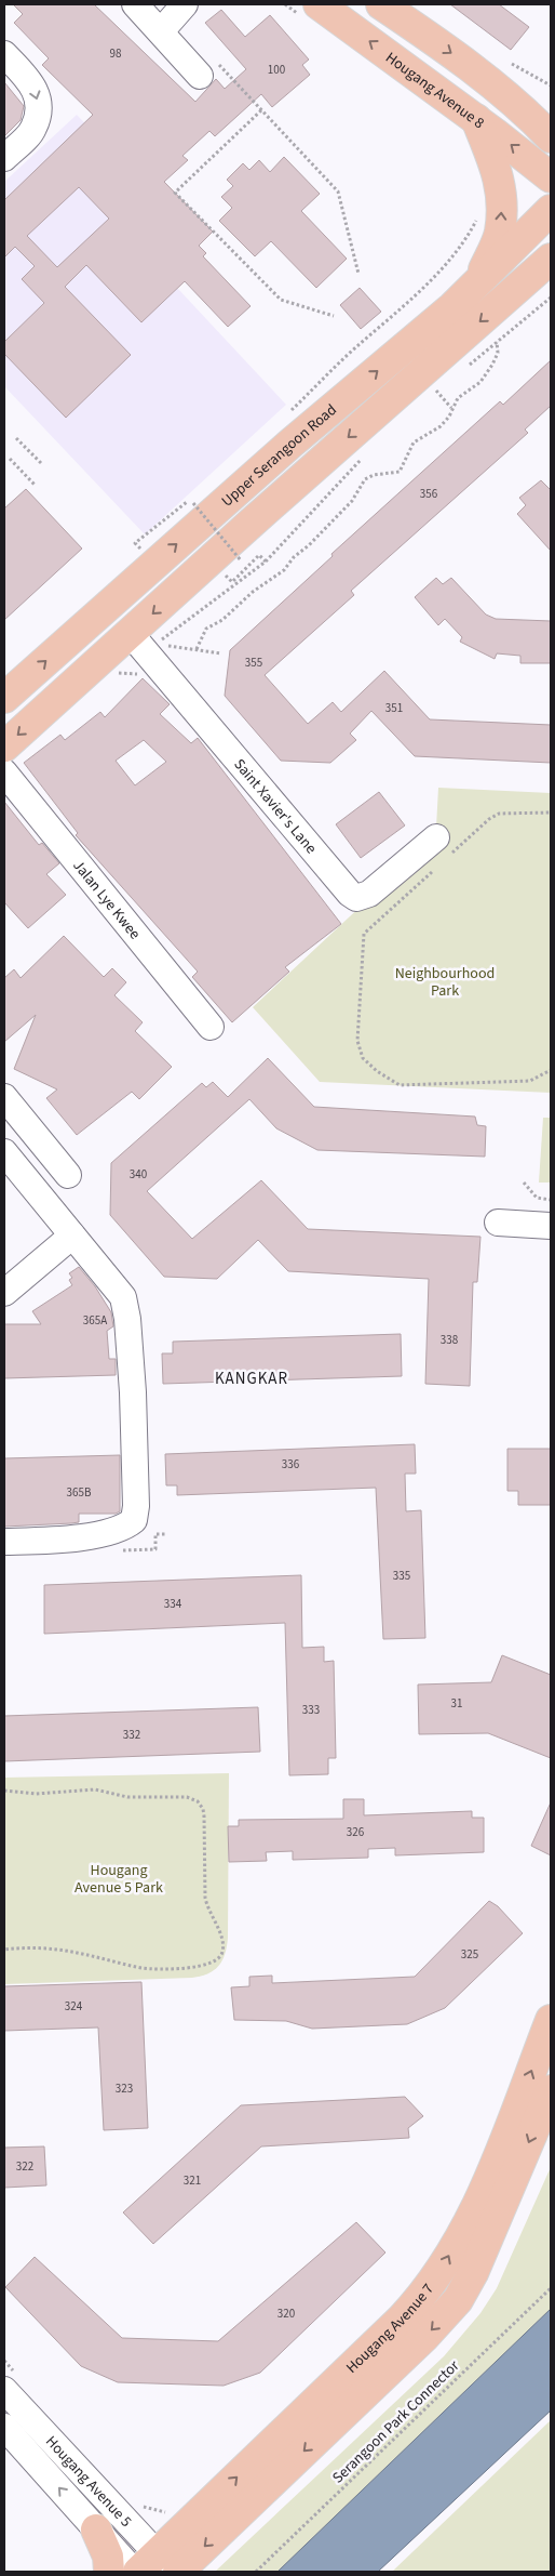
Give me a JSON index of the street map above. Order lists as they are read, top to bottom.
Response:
{
  "streets": {
    "main road": ["Hougang Avenue 8", "Upper Serangoon Road", "Hougang Avenue 7"],
    "street": ["Saint Xavier's Lane", "Jalan Lye Kwee", "Hougang Avenue 5"],
    "path": ["Serangoon Park Connector"]
  },
  "crossings": [
    ["Hougang Avenue 7", "Hougang Avenue 5"]
  ],
  "districts": ["KANGKAR"],
  "parks": ["Neighbourhood Park", "Hougang Avenue 5 Park"],
  "house_numbers": [
    "98",
    "100",
    "356",
    "355",
    "351",
    "340",
    "365A",
    "338",
    "336",
    "365B",
    "335",
    "334",
    "31",
    "333",
    "332",
    "326",
    "325",
    "324",
    "323",
    "322",
    "321",
    "320"
  ]
}
